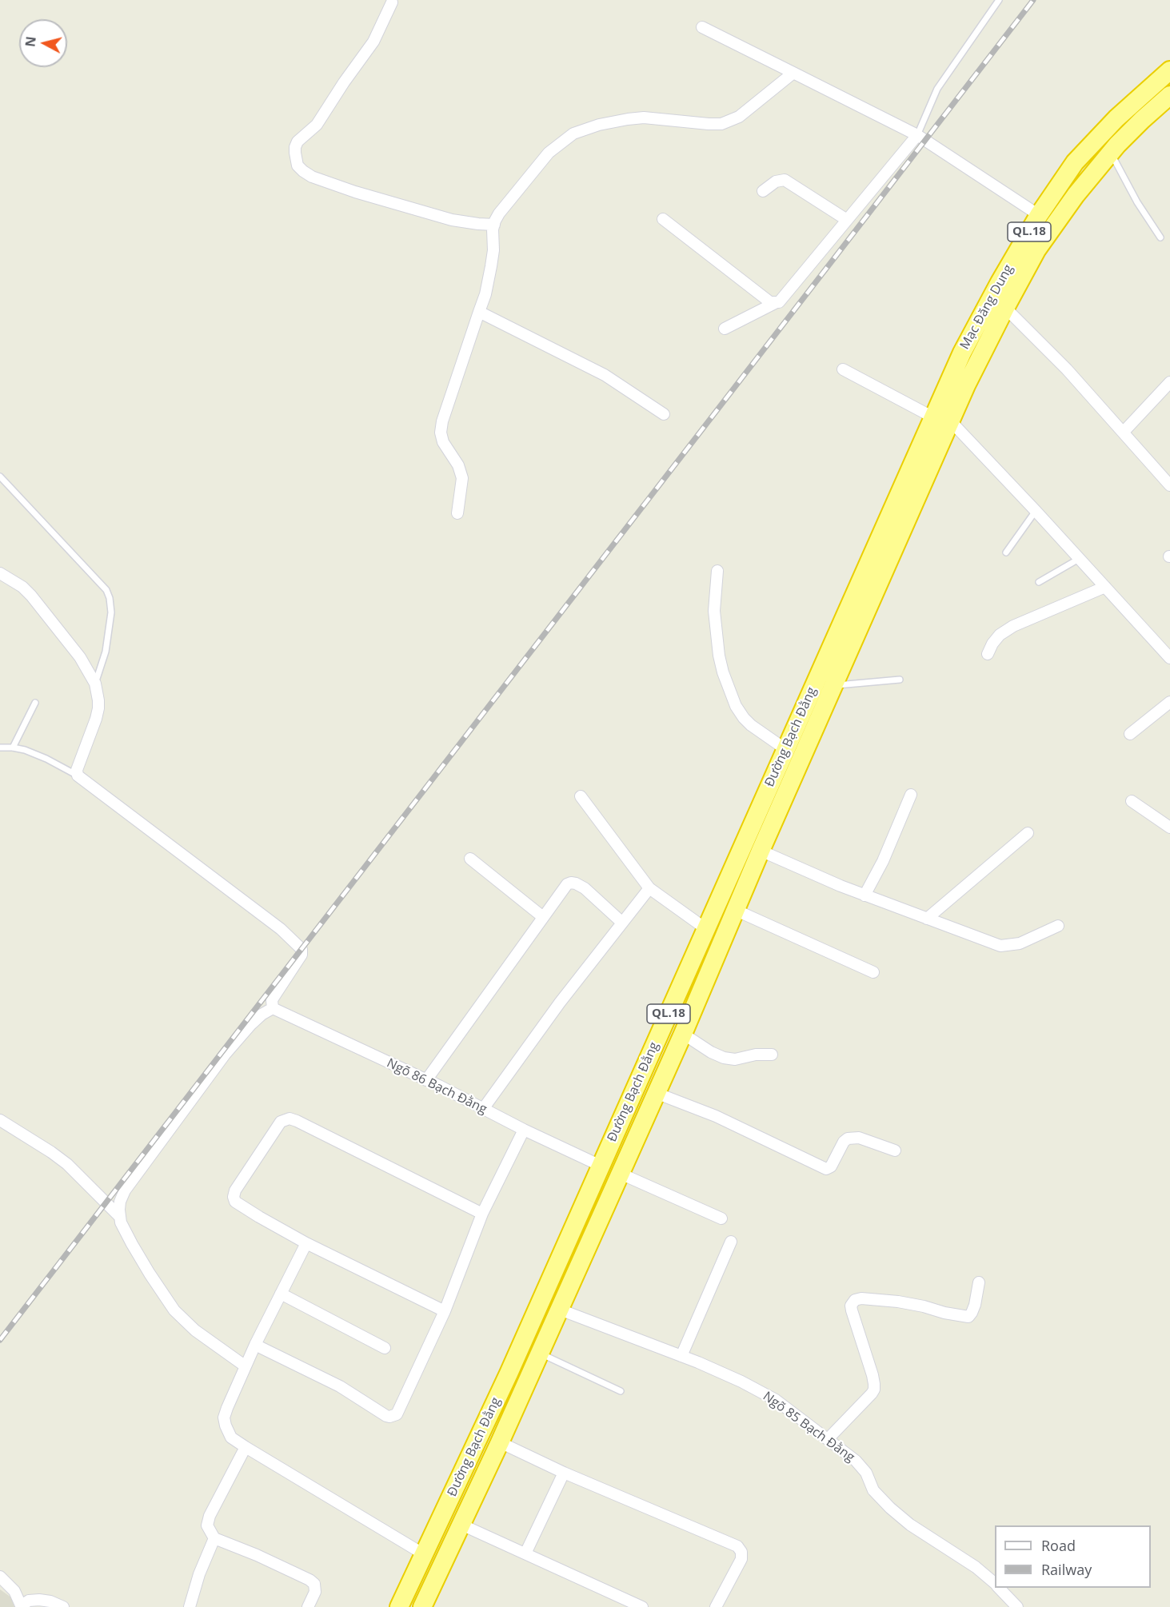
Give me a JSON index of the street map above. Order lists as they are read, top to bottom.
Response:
{
  "streets": {
    "highway": ["QL.18", "Mạc Đăng Dung", "Đường Bạch Đằng"],
    "street": ["Ngõ 86 Bạch Đằng", "Ngõ 85 Bạch Đằng"]
  },
  "crossings": [
    ["Mạc Đăng Dung", "Đường Bạch Đằng"],
    ["Đường Bạch Đằng", "Ngõ 86 Bạch Đằng"],
    ["Đường Bạch Đằng", "Ngõ 85 Bạch Đằng"]
  ],
  "legend": ["Road", "Railway"],
  "north": "left"
}
